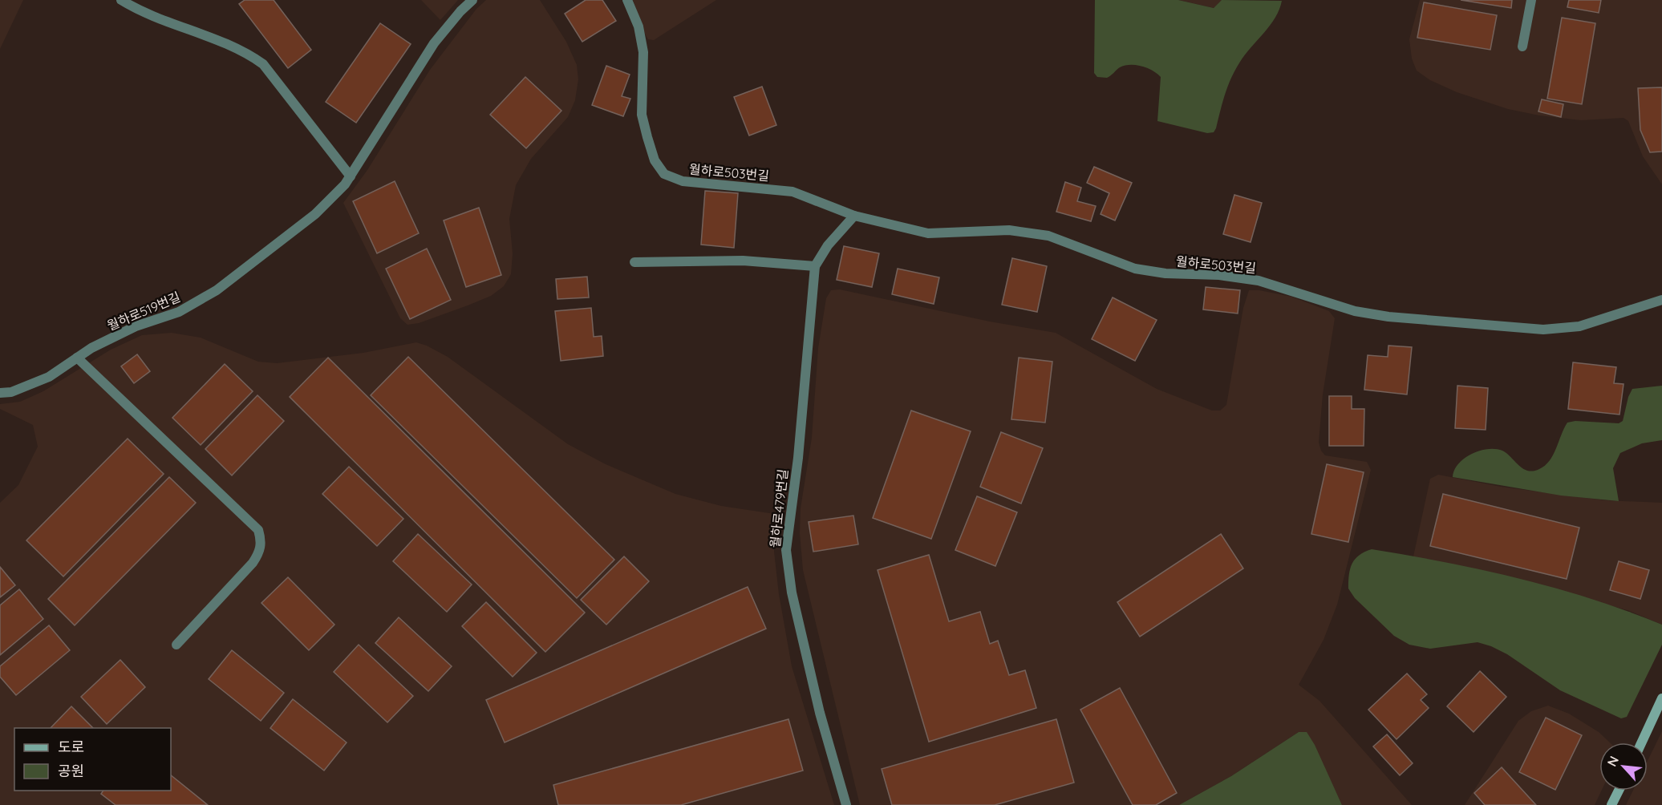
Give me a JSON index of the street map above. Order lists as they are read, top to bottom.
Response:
{
  "streets": {
    "lane": ["월하로503번길", "월하로519번길", "월하로479번길"]
  },
  "legend": ["도로", "공원"],
  "north": "top left"
}
